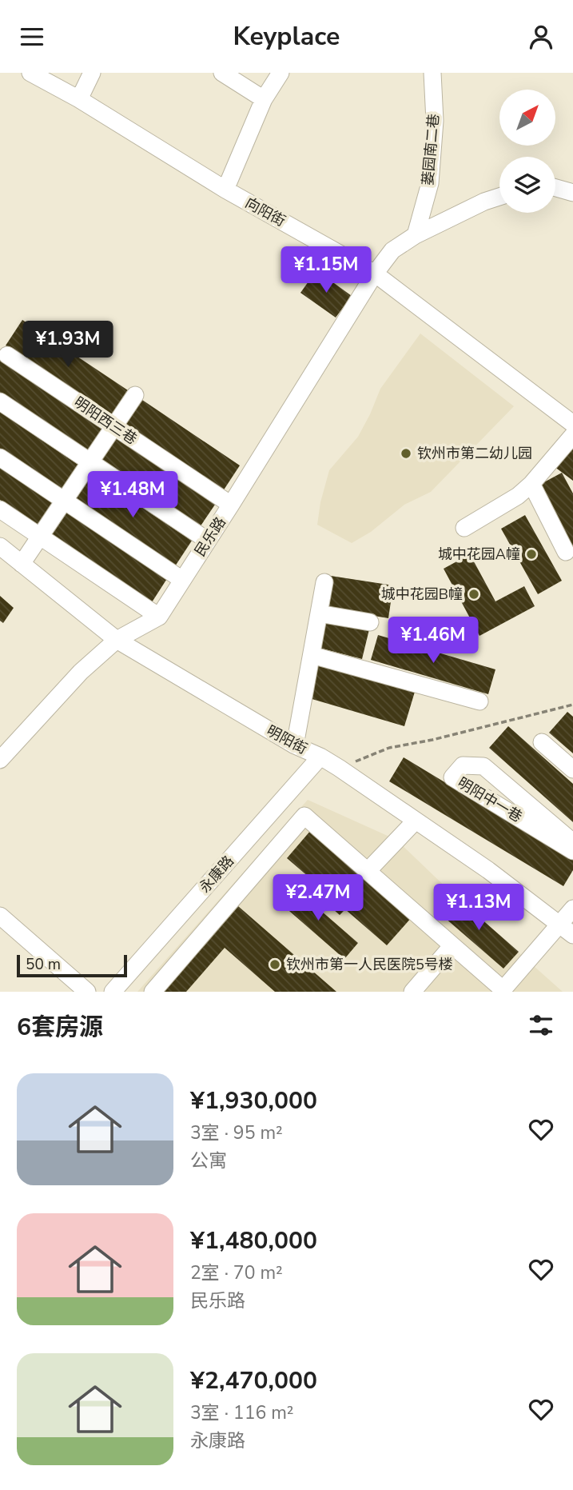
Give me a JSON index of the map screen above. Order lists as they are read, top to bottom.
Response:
{
  "streets": {
    "street": [
      "蒌园南二巷",
      "向阳街",
      "明阳西三巷",
      "民乐路",
      "明阳街",
      "明阳中一巷",
      "永康路"
    ]
  },
  "crossings": [
    ["向阳街", "民乐路"],
    ["明阳西三巷", "民乐路"],
    ["民乐路", "明阳街"],
    ["明阳街", "永康路"]
  ],
  "places": [
    "钦州市第二幼儿园",
    "城中花园A幢",
    "城中花园B幢",
    "钦州市第一人民医院5号楼"
  ],
  "scale_bar": "50 m",
  "north": "top right",
  "page": {
    "header": "Keyplace",
    "price": [
      "¥1.15M",
      "¥1.93M",
      "¥1.48M",
      "¥1.46M",
      "¥2.47M",
      "¥1.13M"
    ],
    "scale": "50 m",
    "heading": "6套房源",
    "list": [
      {
        "name": "¥1,930,000",
        "note": "3室 · 95 m² · 公寓"
      },
      {
        "name": "¥1,480,000",
        "note": "2室 · 70 m² · 民乐路"
      },
      {
        "name": "¥2,470,000",
        "note": "3室 · 116 m² · 永康路"
      }
    ]
  }
}
